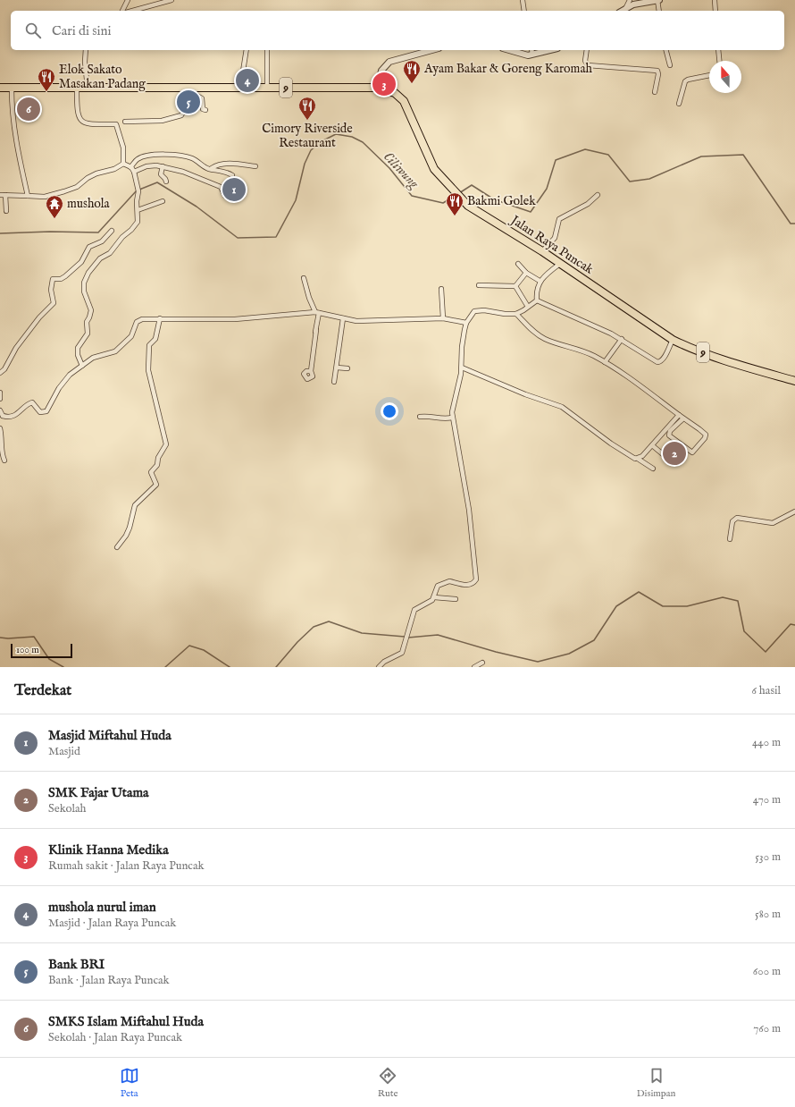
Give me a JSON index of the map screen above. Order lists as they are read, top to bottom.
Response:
{
  "streets": {
    "highway": ["9", "Jalan Raya Puncak"]
  },
  "water": ["Ciliwung"],
  "places": {
    "restaurant": [
      "Ayam Bakar & Goreng Karomah",
      "Elok Sakato Masakan Padang",
      "Cimory Riverside Restaurant",
      "Bakmi Golek"
    ],
    "temple": ["mushola"]
  },
  "scale_bar": "100 m",
  "north": "top",
  "page": {
    "search": "Cari di sini",
    "pins": [
      "4",
      "3",
      "5",
      "6",
      "1",
      "2"
    ],
    "scale": "100 m",
    "heading": ["Terdekat", "6 hasil"],
    "list": [
      {
        "mark": "1",
        "name": "Masjid Miftahul Huda",
        "note": "Masjid",
        "value": "440 m"
      },
      {
        "mark": "2",
        "name": "SMK Fajar Utama",
        "note": "Sekolah",
        "value": "470 m"
      },
      {
        "mark": "3",
        "name": "Klinik Hanna Medika",
        "note": "Rumah sakit · Jalan Raya Puncak",
        "value": "530 m"
      },
      {
        "mark": "4",
        "name": "mushola nurul iman",
        "note": "Masjid · Jalan Raya Puncak",
        "value": "580 m"
      },
      {
        "mark": "5",
        "name": "Bank BRI",
        "note": "Bank · Jalan Raya Puncak",
        "value": "600 m"
      },
      {
        "mark": "6",
        "name": "SMKS Islam Miftahul Huda",
        "note": "Sekolah · Jalan Raya Puncak",
        "value": "760 m"
      }
    ],
    "nav": ["Peta", "Rute", "Disimpan"]
  }
}
